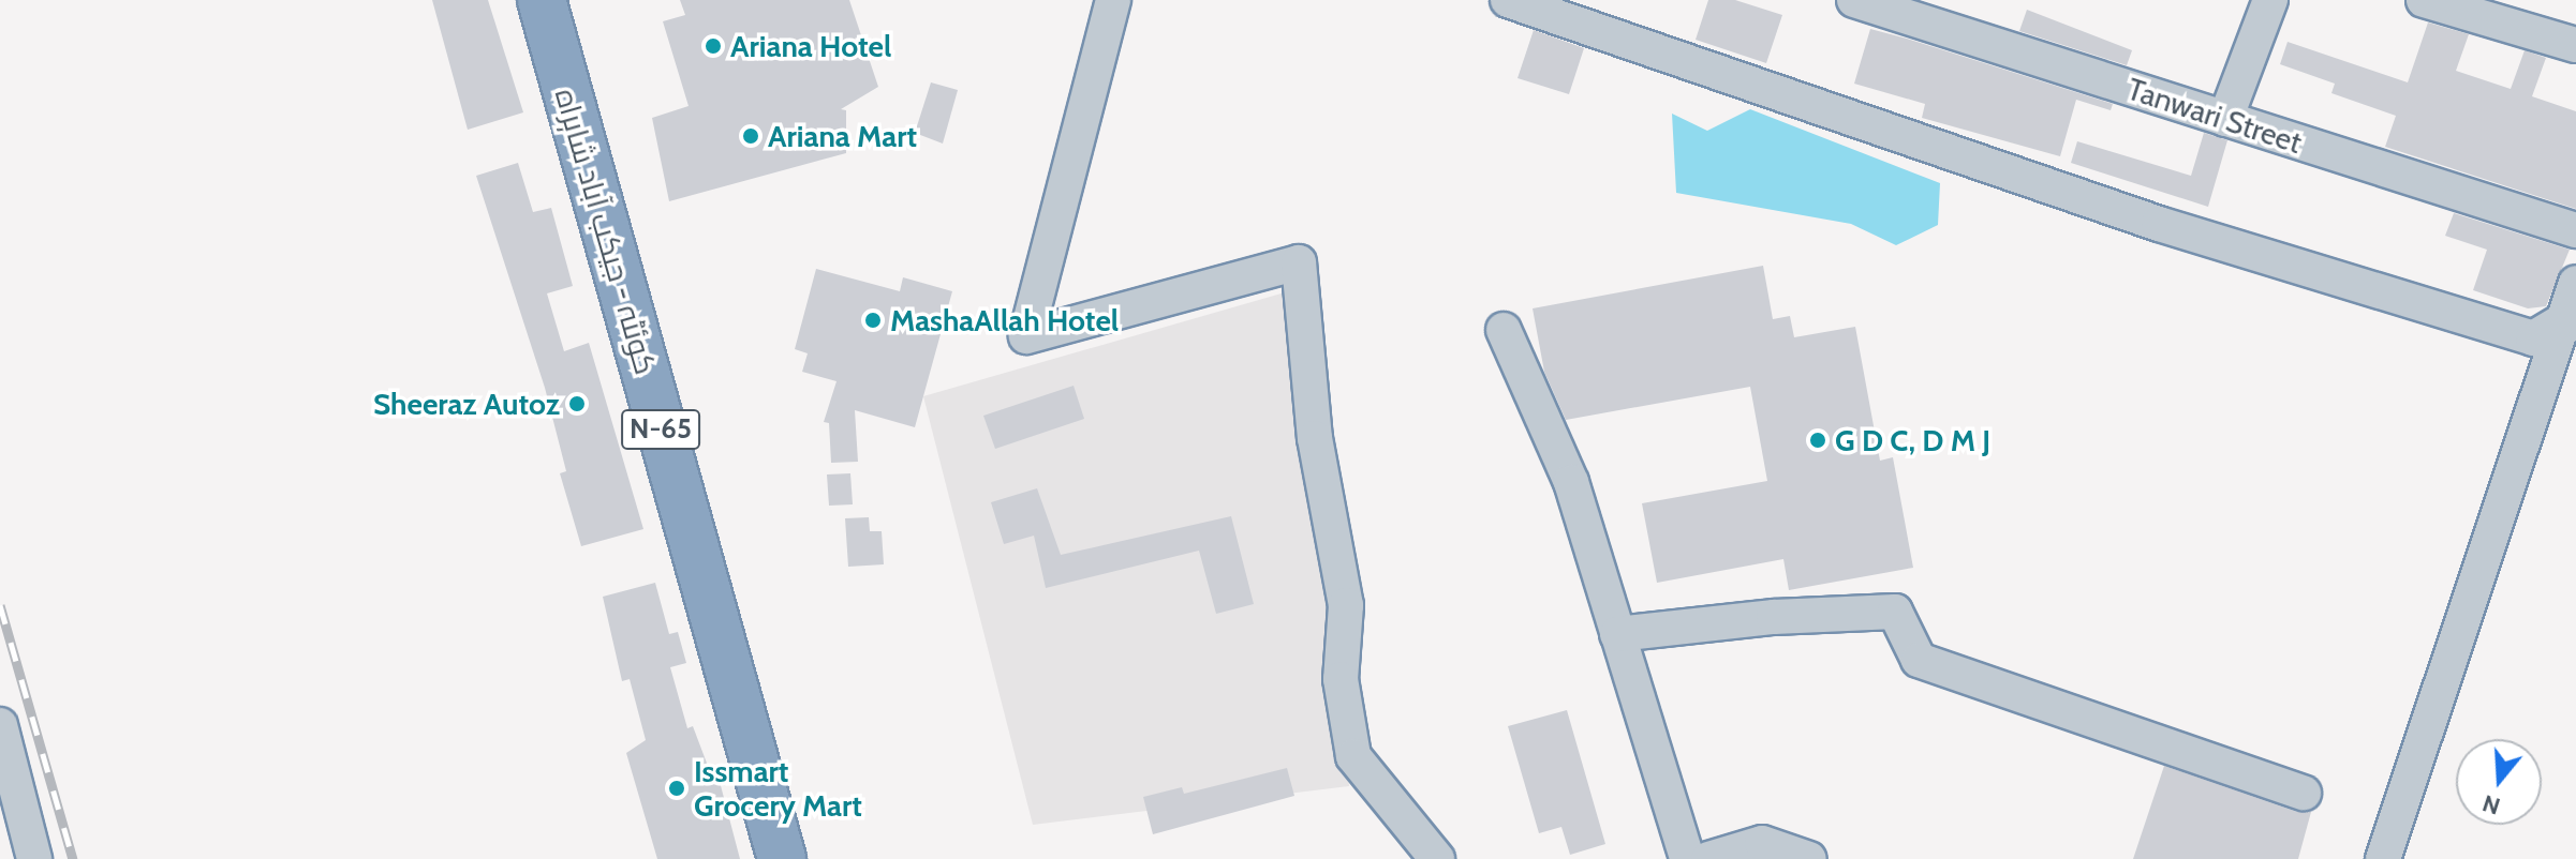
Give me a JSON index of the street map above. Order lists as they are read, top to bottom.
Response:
{
  "streets": {
    "highway": ["کوئٹہ - جیکب آباد شاہراہ", "N-65"],
    "street": ["Tanwari Street"]
  },
  "places": [
    "Ariana Hotel",
    "Ariana Mart",
    "MashaAllah Hotel",
    "Sheeraz Autoz",
    "G D C, D M J",
    "Issmart Grocery Mart"
  ],
  "north": "bottom"
}
